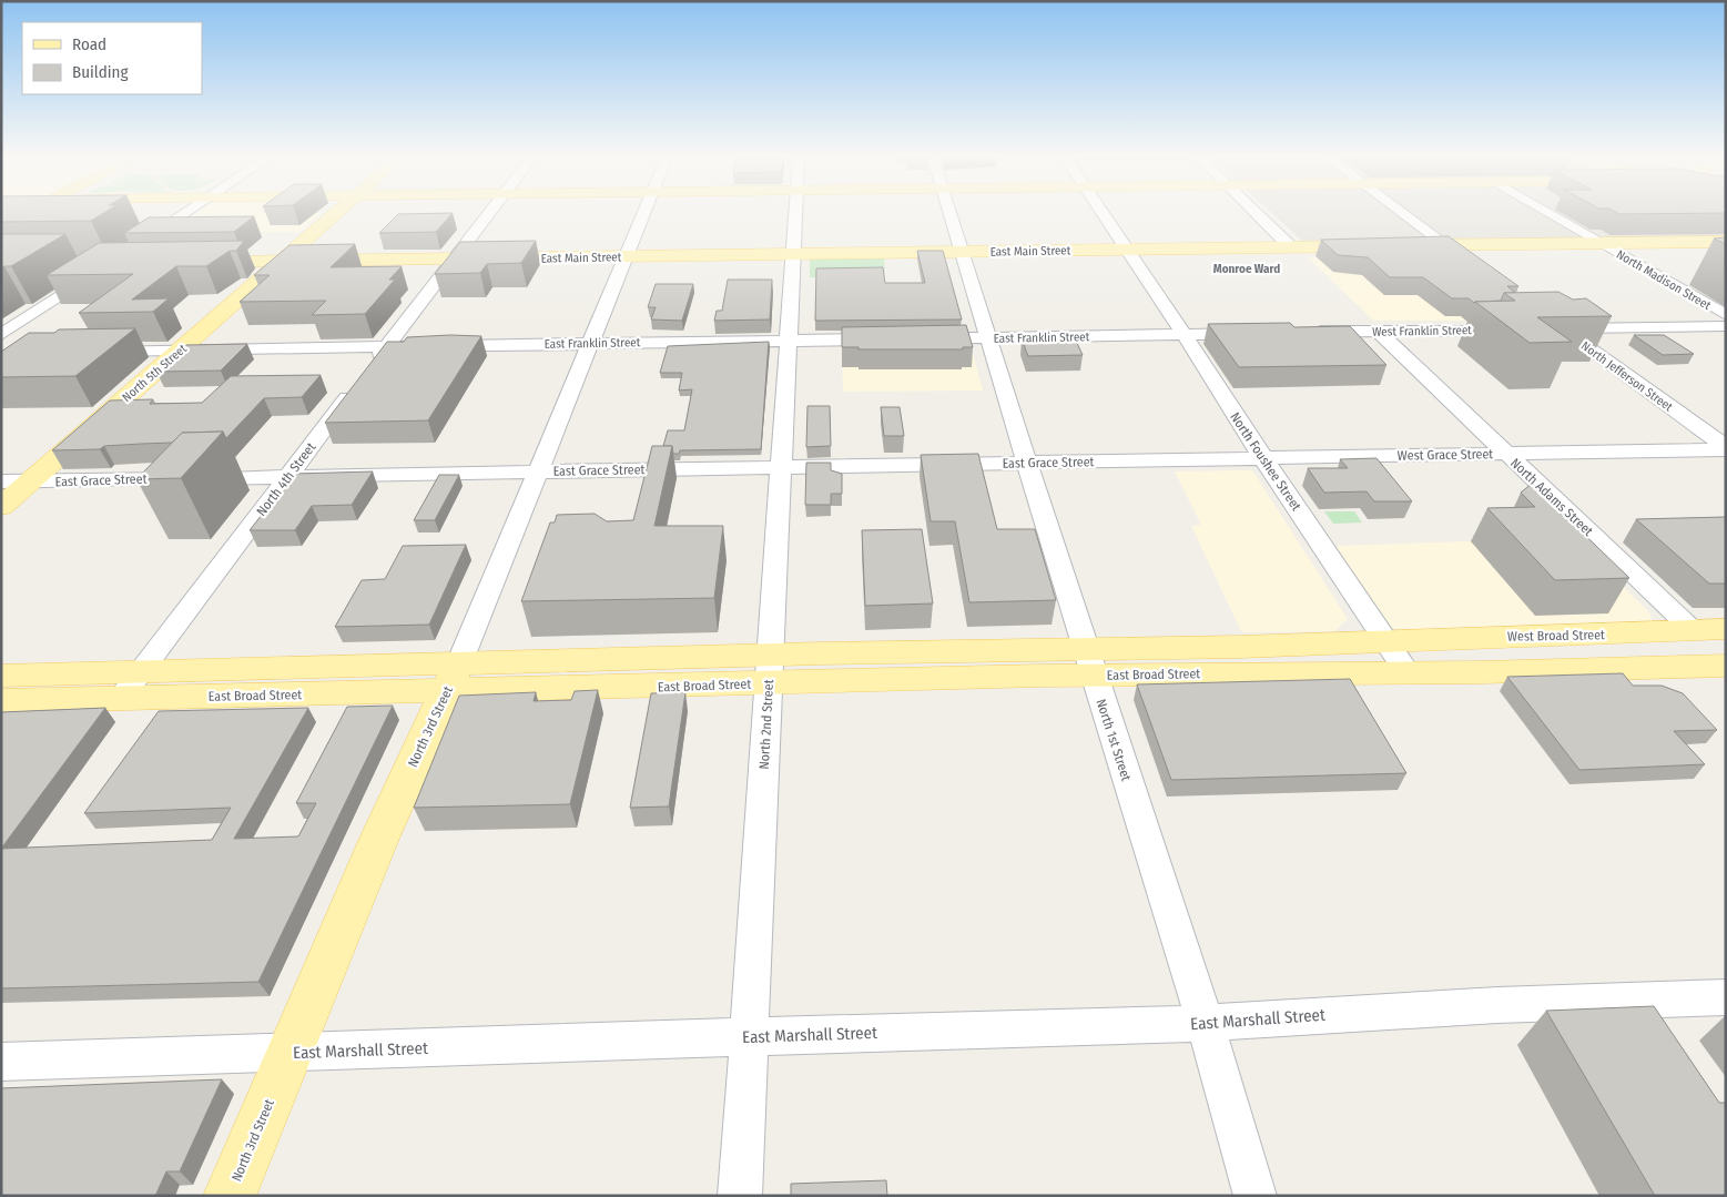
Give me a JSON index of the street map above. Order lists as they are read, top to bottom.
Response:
{
  "streets": {
    "main road": [
      "East Main Street",
      "North 5th Street",
      "North Adams Street",
      "West Broad Street",
      "East Broad Street",
      "North 3rd Street"
    ],
    "street": [
      "North Madison Street",
      "West Franklin Street",
      "East Franklin Street",
      "North Jefferson Street",
      "West Grace Street",
      "North Foushee Street",
      "East Grace Street",
      "North 4th Street",
      "North 2nd Street",
      "North 1st Street",
      "East Marshall Street"
    ]
  },
  "crossings": [
    ["East Main Street", "North 5th Street"],
    ["East Main Street", "North Foushee Street"],
    ["East Main Street", "North 2nd Street"],
    ["East Main Street", "North 3rd Street"],
    ["East Main Street", "North 1st Street"],
    ["West Franklin Street", "North Adams Street"],
    ["East Franklin Street", "North 5th Street"],
    ["East Franklin Street", "North Foushee Street"],
    ["East Franklin Street", "North 2nd Street"],
    ["East Franklin Street", "North 3rd Street"],
    ["East Franklin Street", "North 1st Street"],
    ["North 5th Street", "East Grace Street"],
    ["North Jefferson Street", "West Grace Street"],
    ["West Grace Street", "North Foushee Street"],
    ["West Grace Street", "East Grace Street"],
    ["West Grace Street", "North Adams Street"],
    ["North Foushee Street", "East Grace Street"],
    ["North Foushee Street", "West Broad Street"],
    ["North Foushee Street", "East Broad Street"],
    ["East Grace Street", "North 4th Street"],
    ["East Grace Street", "North 2nd Street"],
    ["East Grace Street", "North 3rd Street"],
    ["East Grace Street", "North 1st Street"],
    ["North 4th Street", "East Broad Street"],
    ["North Adams Street", "West Broad Street"],
    ["West Broad Street", "East Broad Street"],
    ["East Broad Street", "North 2nd Street"],
    ["East Broad Street", "North 3rd Street"],
    ["East Broad Street", "North 1st Street"],
    ["North 2nd Street", "East Marshall Street"],
    ["North 3rd Street", "East Marshall Street"],
    ["North 1st Street", "East Marshall Street"]
  ],
  "districts": ["Monroe Ward"],
  "legend": ["Road", "Building"]
}
